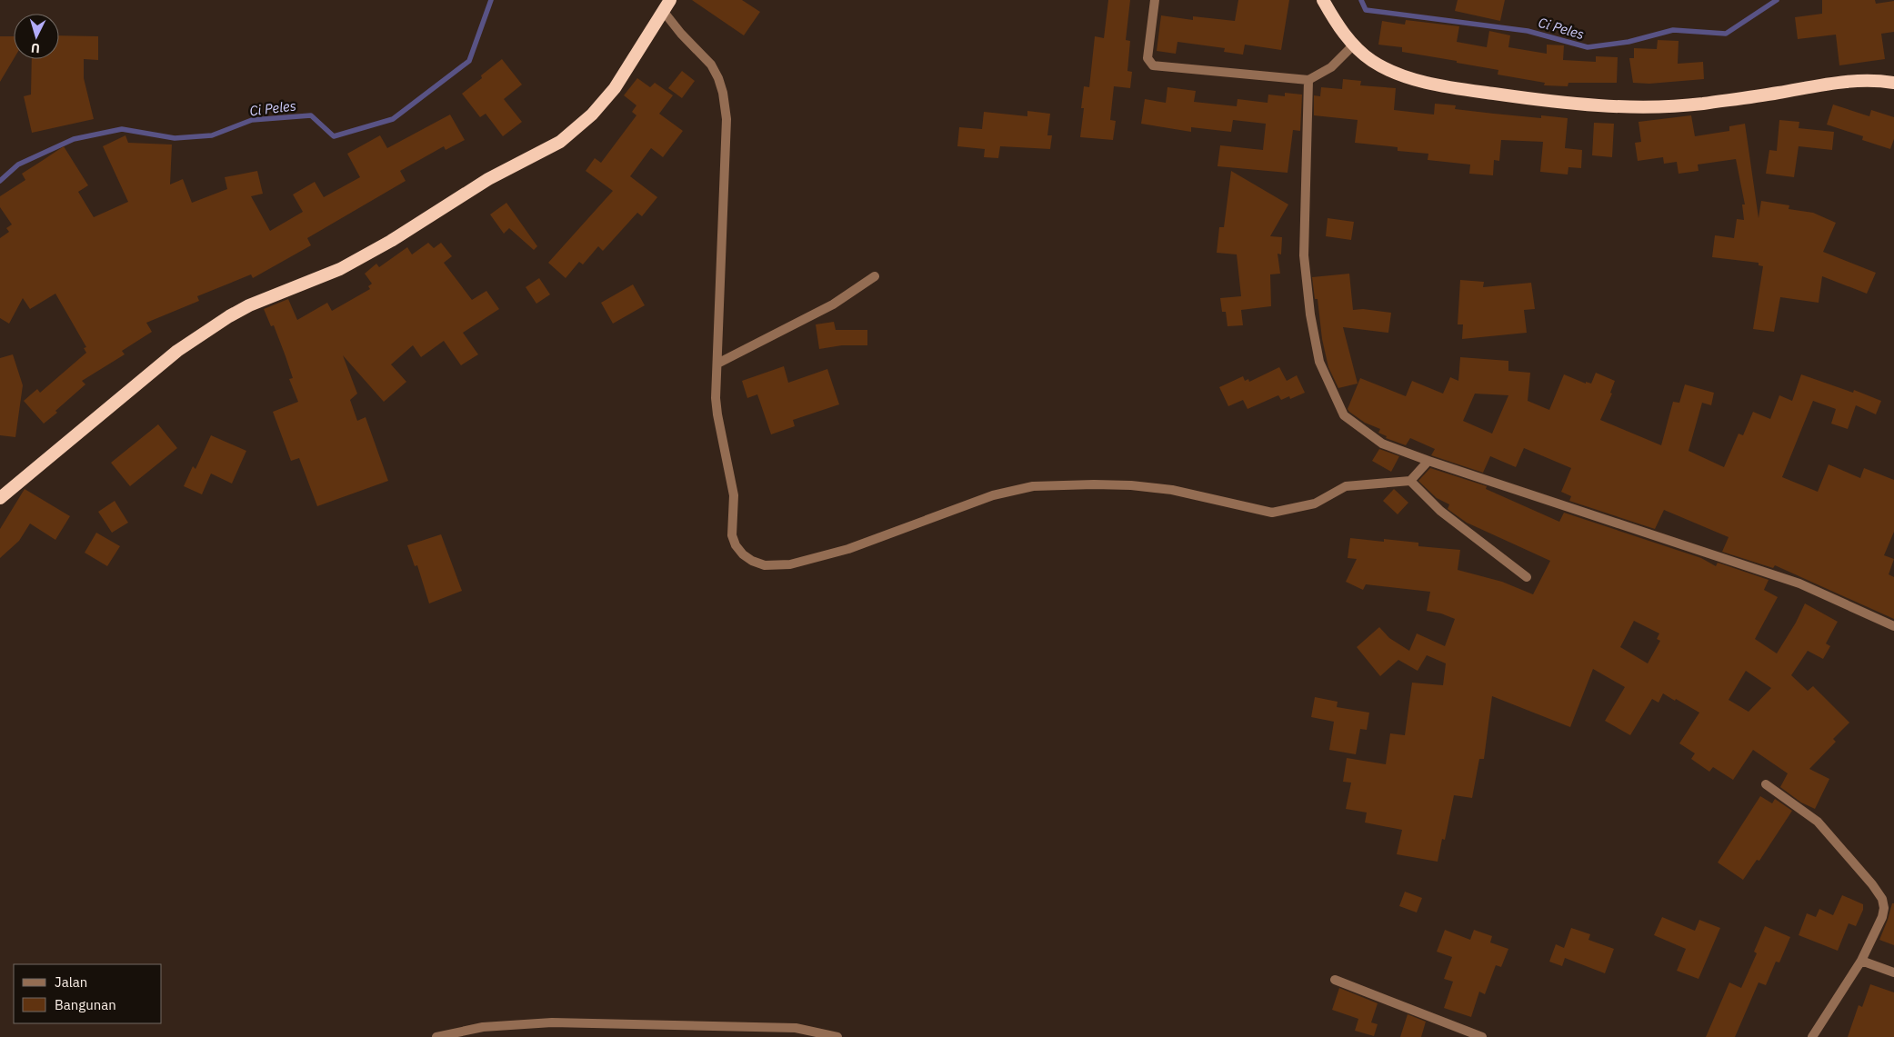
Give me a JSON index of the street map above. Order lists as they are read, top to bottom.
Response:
{
  "water": ["Ci Peles"],
  "legend": ["Jalan", "Bangunan"],
  "north": "bottom"
}
